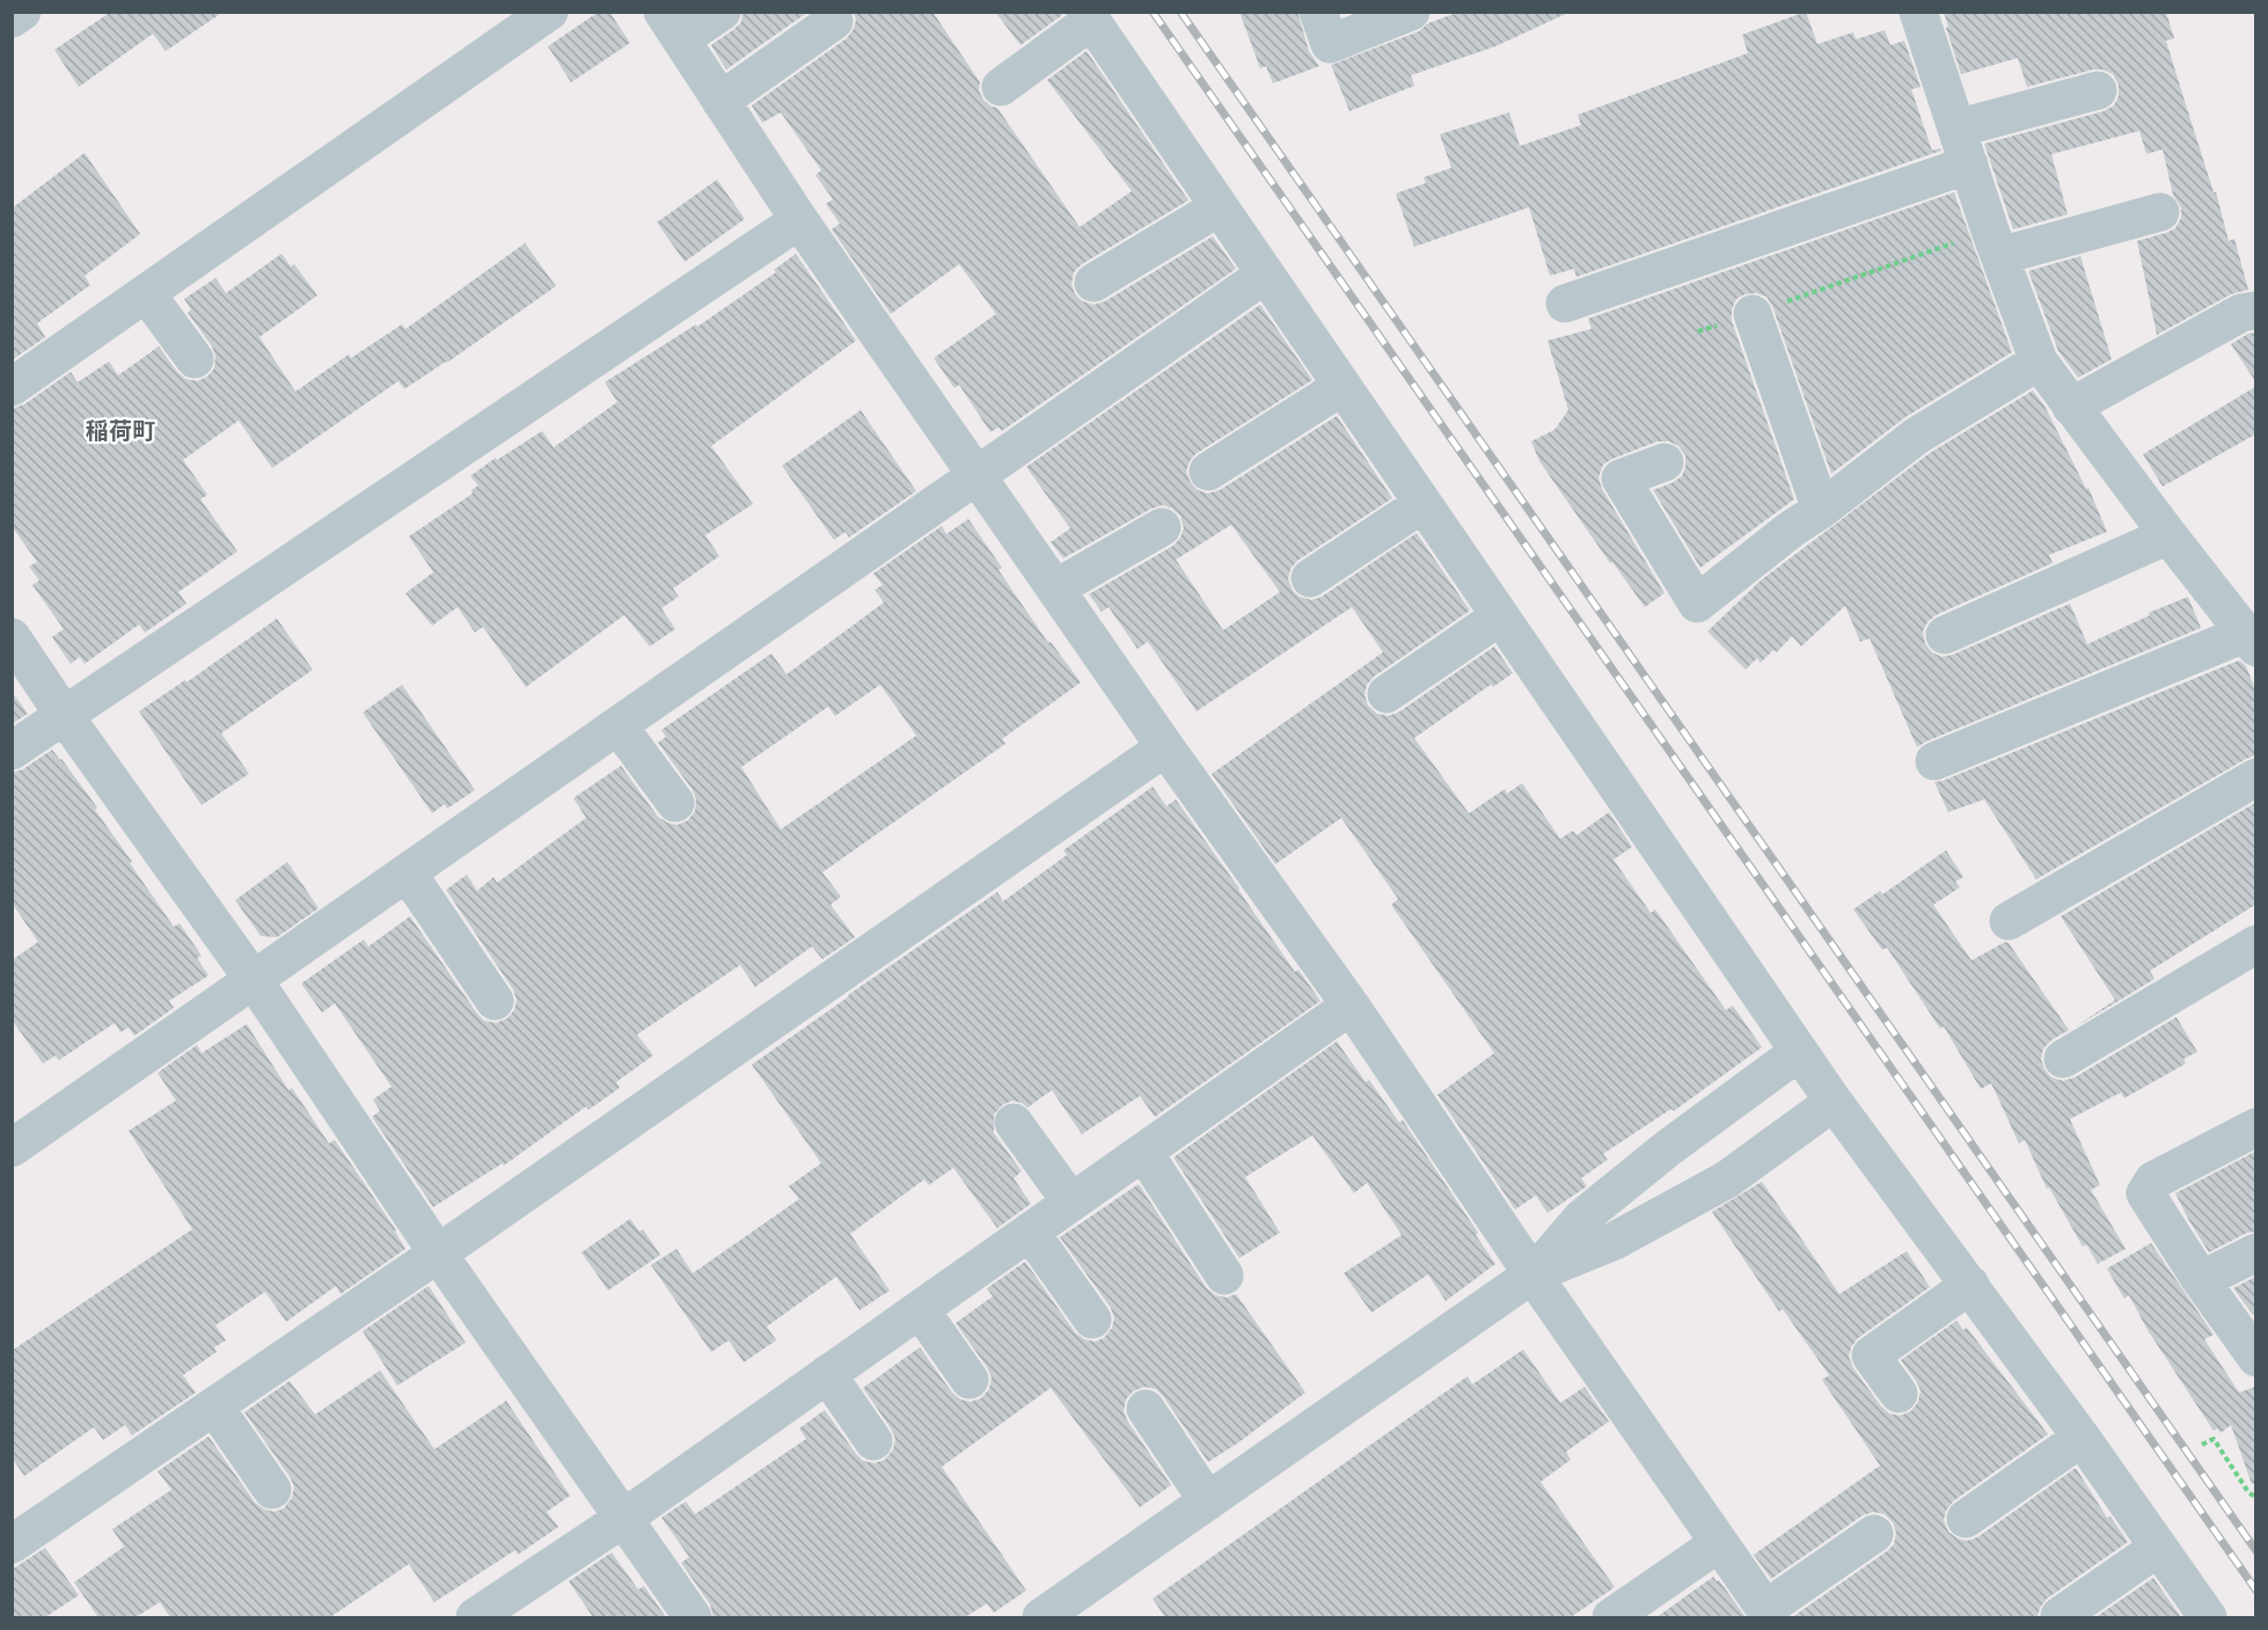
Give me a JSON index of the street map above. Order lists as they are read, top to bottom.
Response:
{
  "districts": ["稲荷町"]
}
